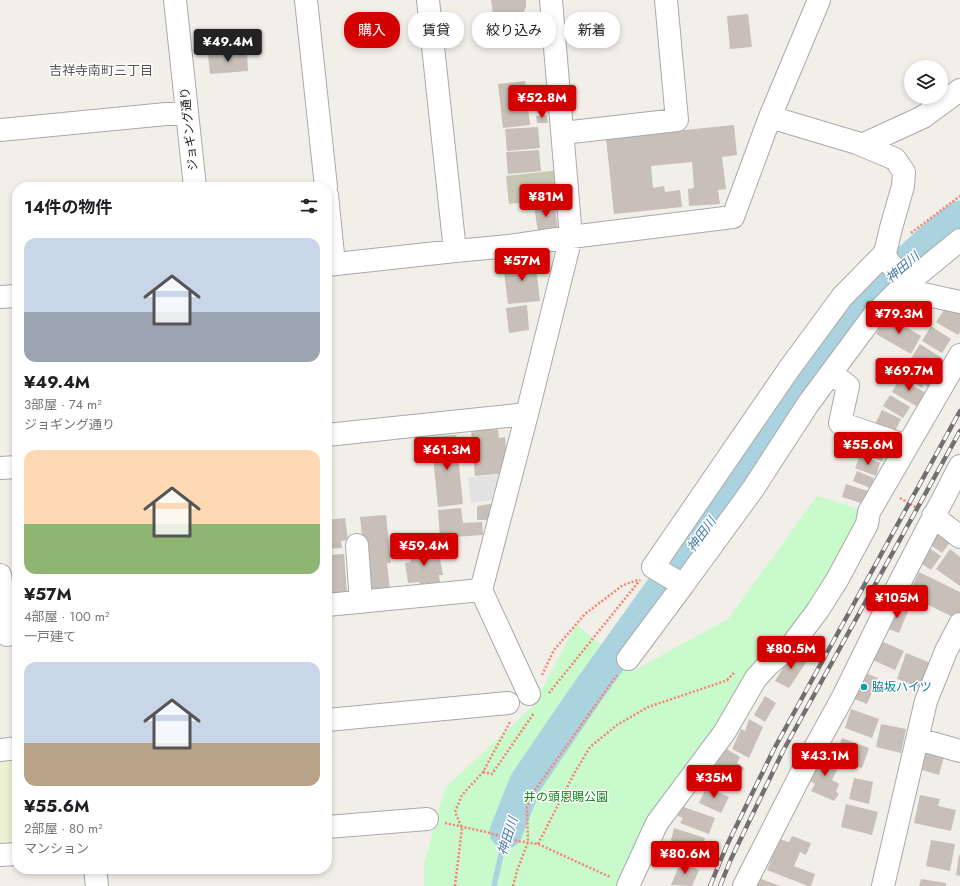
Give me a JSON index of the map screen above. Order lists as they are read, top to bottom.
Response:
{
  "streets": {
    "street": ["ジョギング通り"]
  },
  "districts": ["吉祥寺南町三丁目"],
  "water": ["神田川"],
  "parks": ["井の頭恩賜公園"],
  "places": ["脇坂ハイツ"],
  "page": {
    "chip": [
      "購入",
      "賃貸",
      "絞り込み",
      "新着"
    ],
    "price": [
      "¥49.4M",
      "¥52.8M",
      "¥81M",
      "¥57M",
      "¥79.3M",
      "¥69.7M",
      "¥55.6M",
      "¥61.3M",
      "¥59.4M",
      "¥105M",
      "¥80.5M",
      "¥43.1M",
      "¥35M",
      "¥80.6M"
    ],
    "heading": "14件の物件",
    "list": [
      {
        "name": "¥49.4M",
        "note": "3部屋 · 74 m² · ジョギング通り"
      },
      {
        "name": "¥57M",
        "note": "4部屋 · 100 m² · 一戸建て"
      },
      {
        "name": "¥55.6M",
        "note": "2部屋 · 80 m² · マンション"
      }
    ]
  }
}
